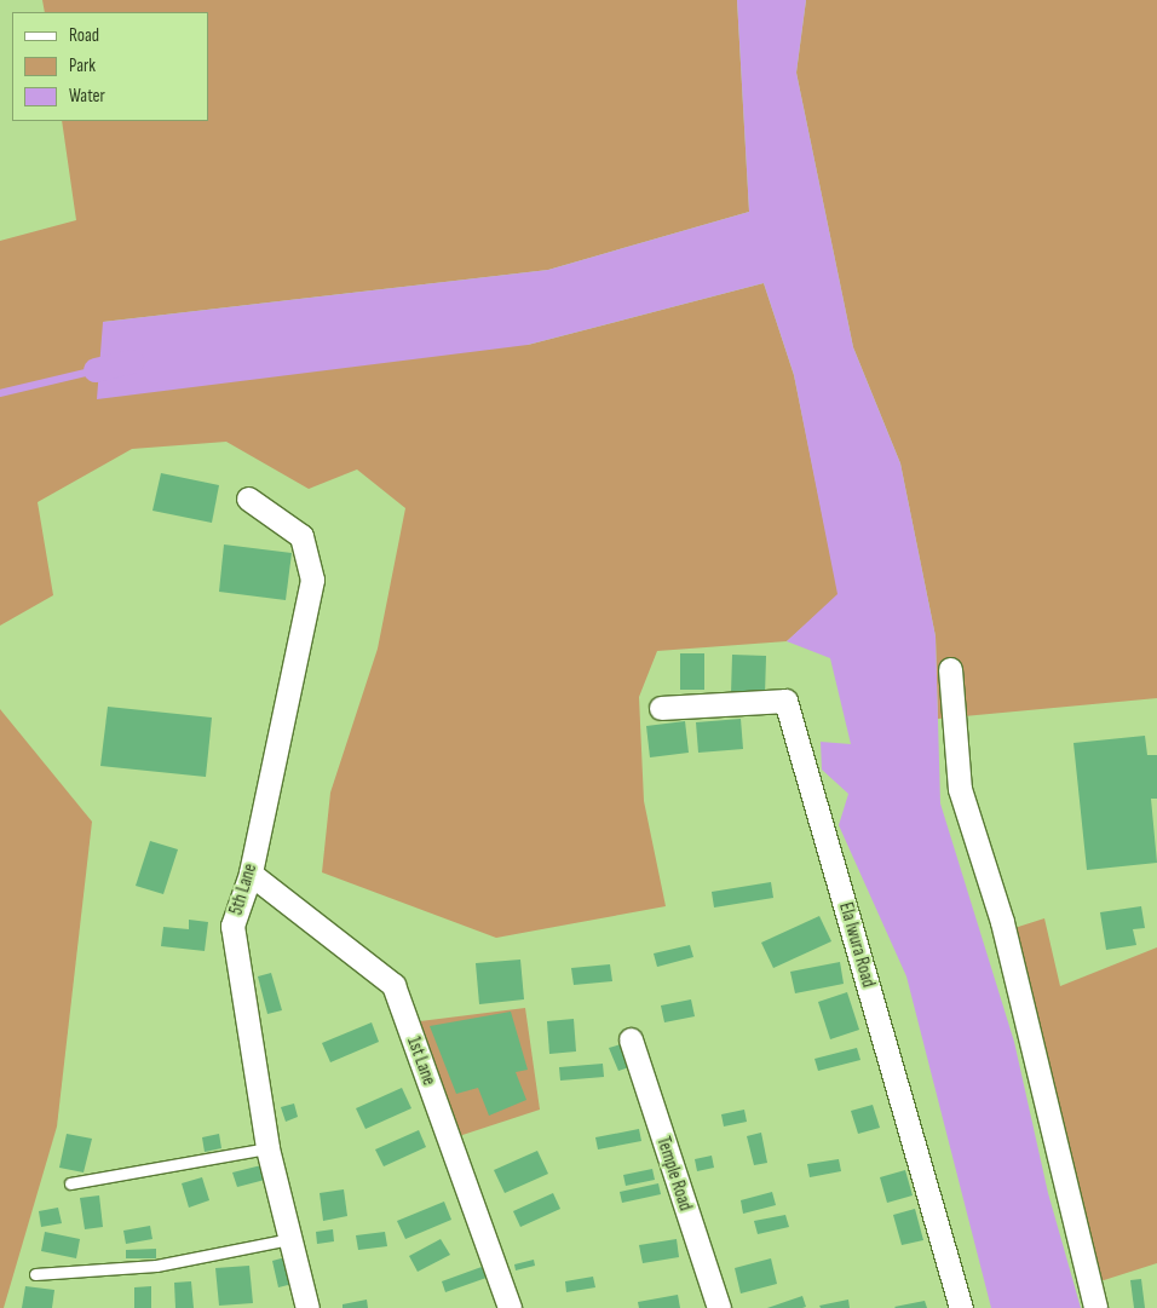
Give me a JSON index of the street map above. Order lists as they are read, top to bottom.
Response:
{
  "streets": {
    "street": [
      "5th Lane",
      "Ela Iwura Road",
      "1st Lane",
      "Temple Road"
    ]
  },
  "crossings": [
    ["5th Lane", "1st Lane"]
  ],
  "legend": ["Road", "Park", "Water"]
}
